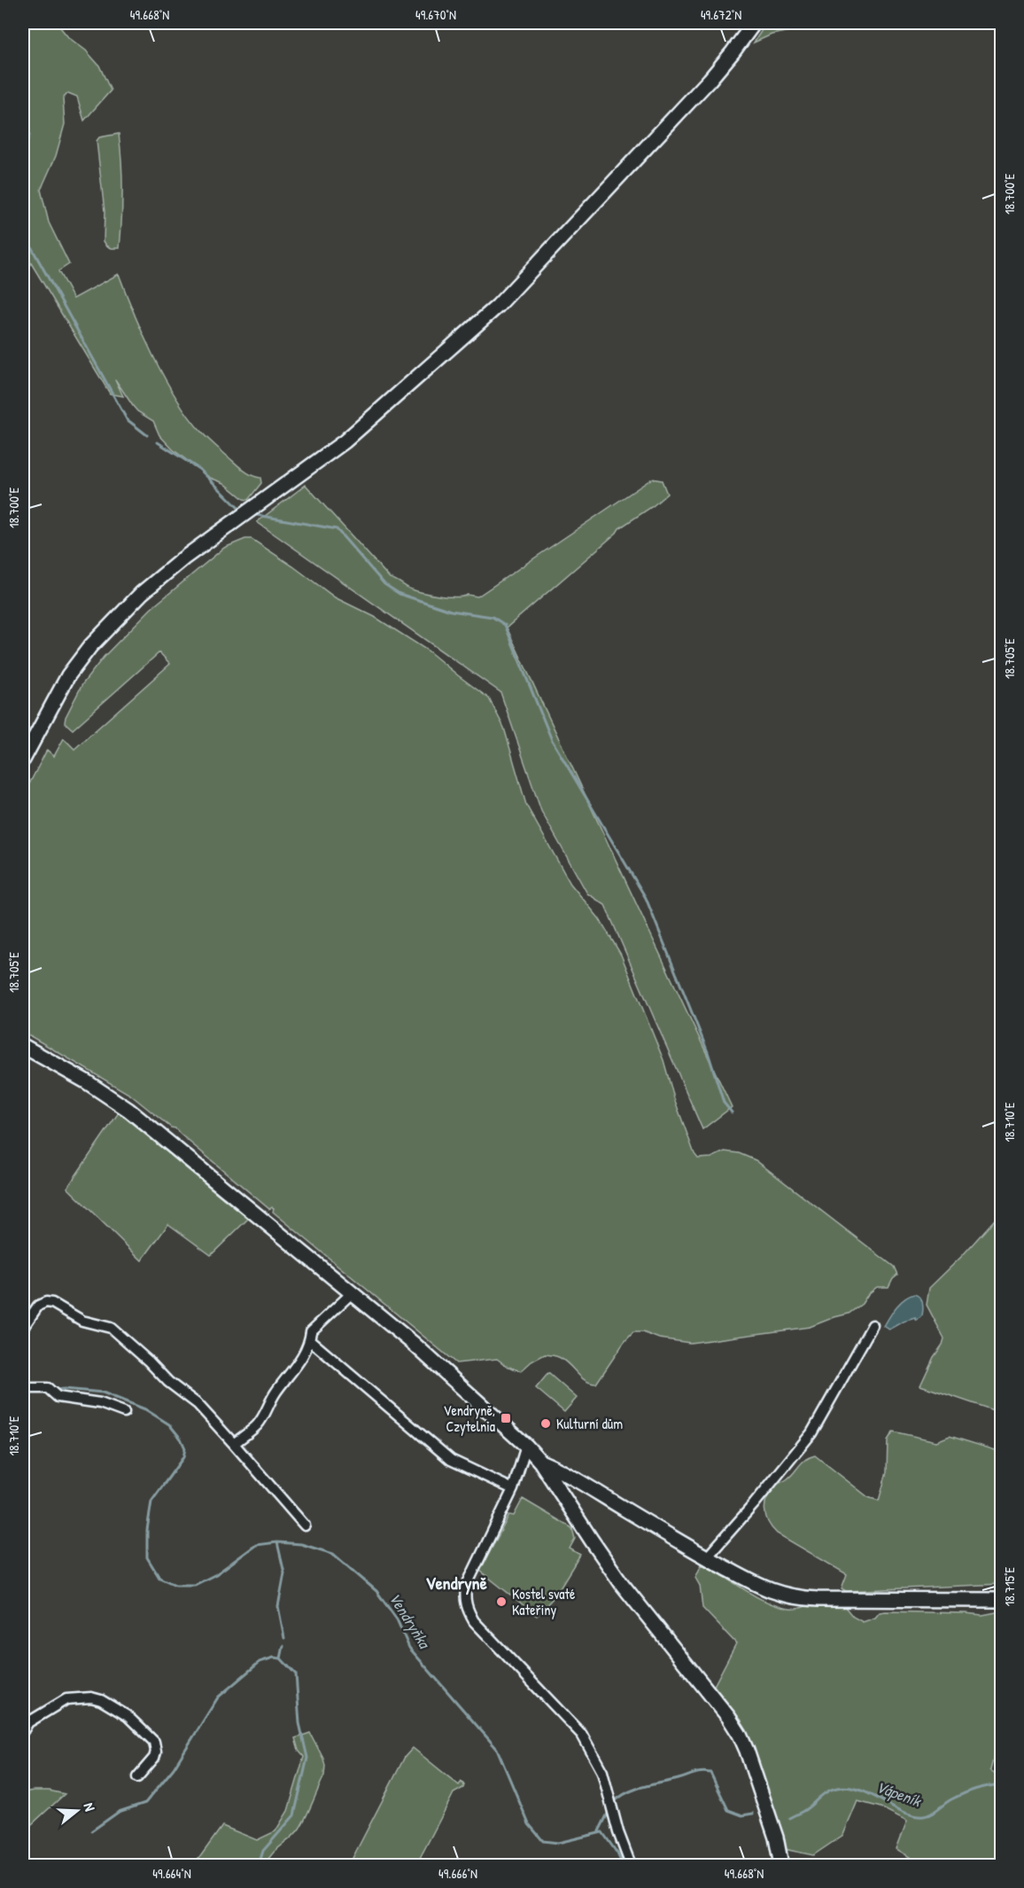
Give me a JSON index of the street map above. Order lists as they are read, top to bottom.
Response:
{
  "districts": ["Vendryně"],
  "water": ["Vendryňka", "Vápeník"],
  "places": {
    "transit": ["Vendryně, Czytelnia"],
    "other": ["Kulturní dům", "Kostel svaté Kateřiny"]
  },
  "north": "right",
  "coordinates": [
    "49.668°N",
    "49.670°N",
    "49.672°N",
    "18.700°E",
    "18.705°E",
    "18.710°E",
    "18.715°E",
    "49.664°N",
    "49.666°N"
  ]
}
